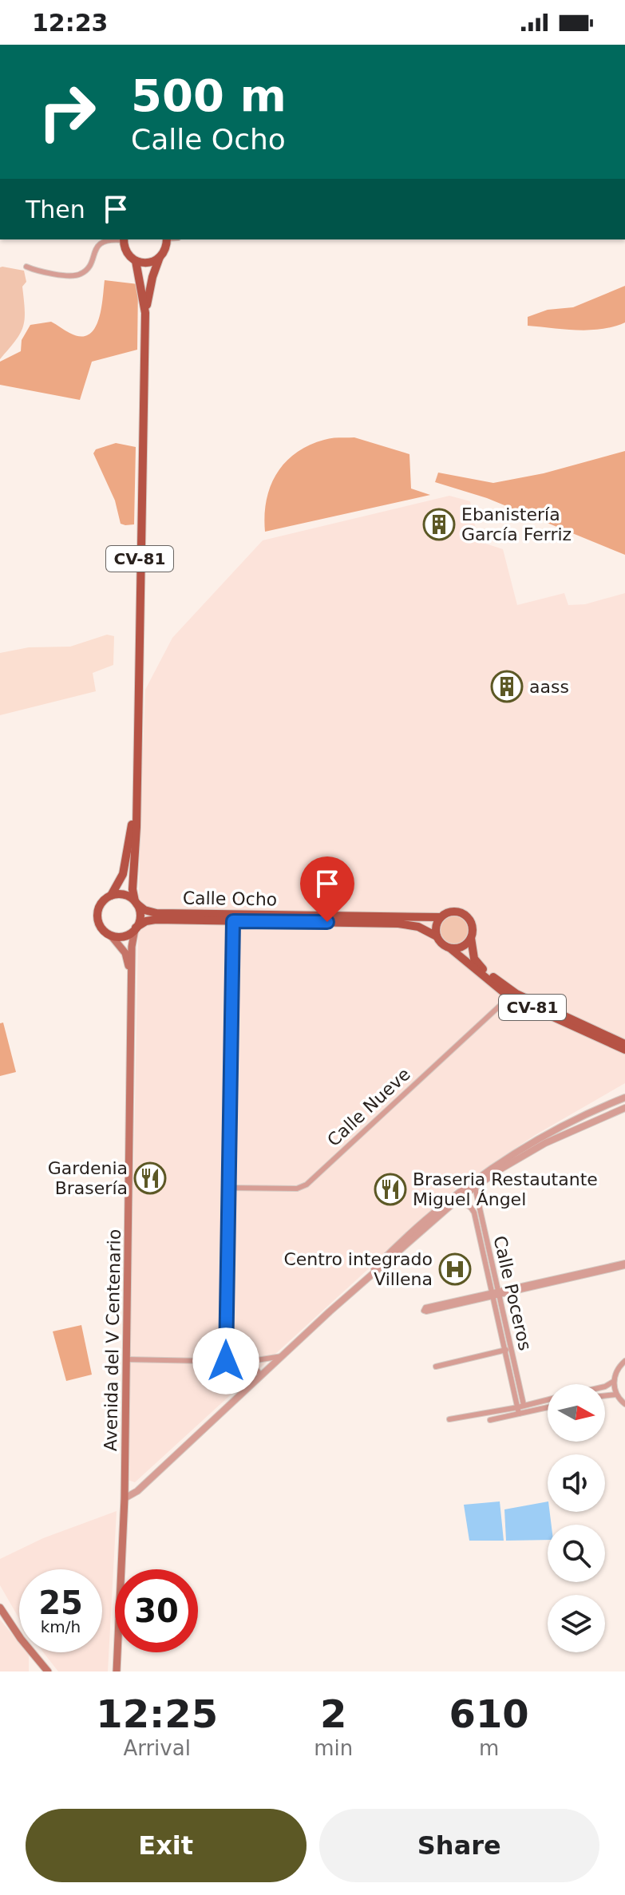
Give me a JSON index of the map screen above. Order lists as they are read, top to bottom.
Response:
{
  "streets": {
    "main road": ["CV-81", "Calle Ocho", "Avenida del V Centenario"],
    "street": ["Calle Nueve", "Calle Poceros"]
  },
  "crossings": [
    ["CV-81", "Calle Ocho"],
    ["CV-81", "Calle Nueve"],
    ["CV-81", "Avenida del V Centenario"],
    ["Calle Ocho", "Avenida del V Centenario"]
  ],
  "places": {
    "building": ["Ebanistería García Ferriz", "aass"],
    "restaurant": ["Gardenia Brasería", "Braseria Restautante Miguel Ángel"],
    "hospital": ["Centro integrado Villena"]
  },
  "north": "right",
  "page": {
    "status": "12:23",
    "turn": ["500 m", "Calle Ocho"],
    "then": "Then",
    "speed": "25 km/h",
    "limit": "30",
    "eta": [
      "12:25",
      "Arrival",
      "2",
      "min",
      "610",
      "m"
    ],
    "buttons": ["Exit", "Share"]
  }
}
